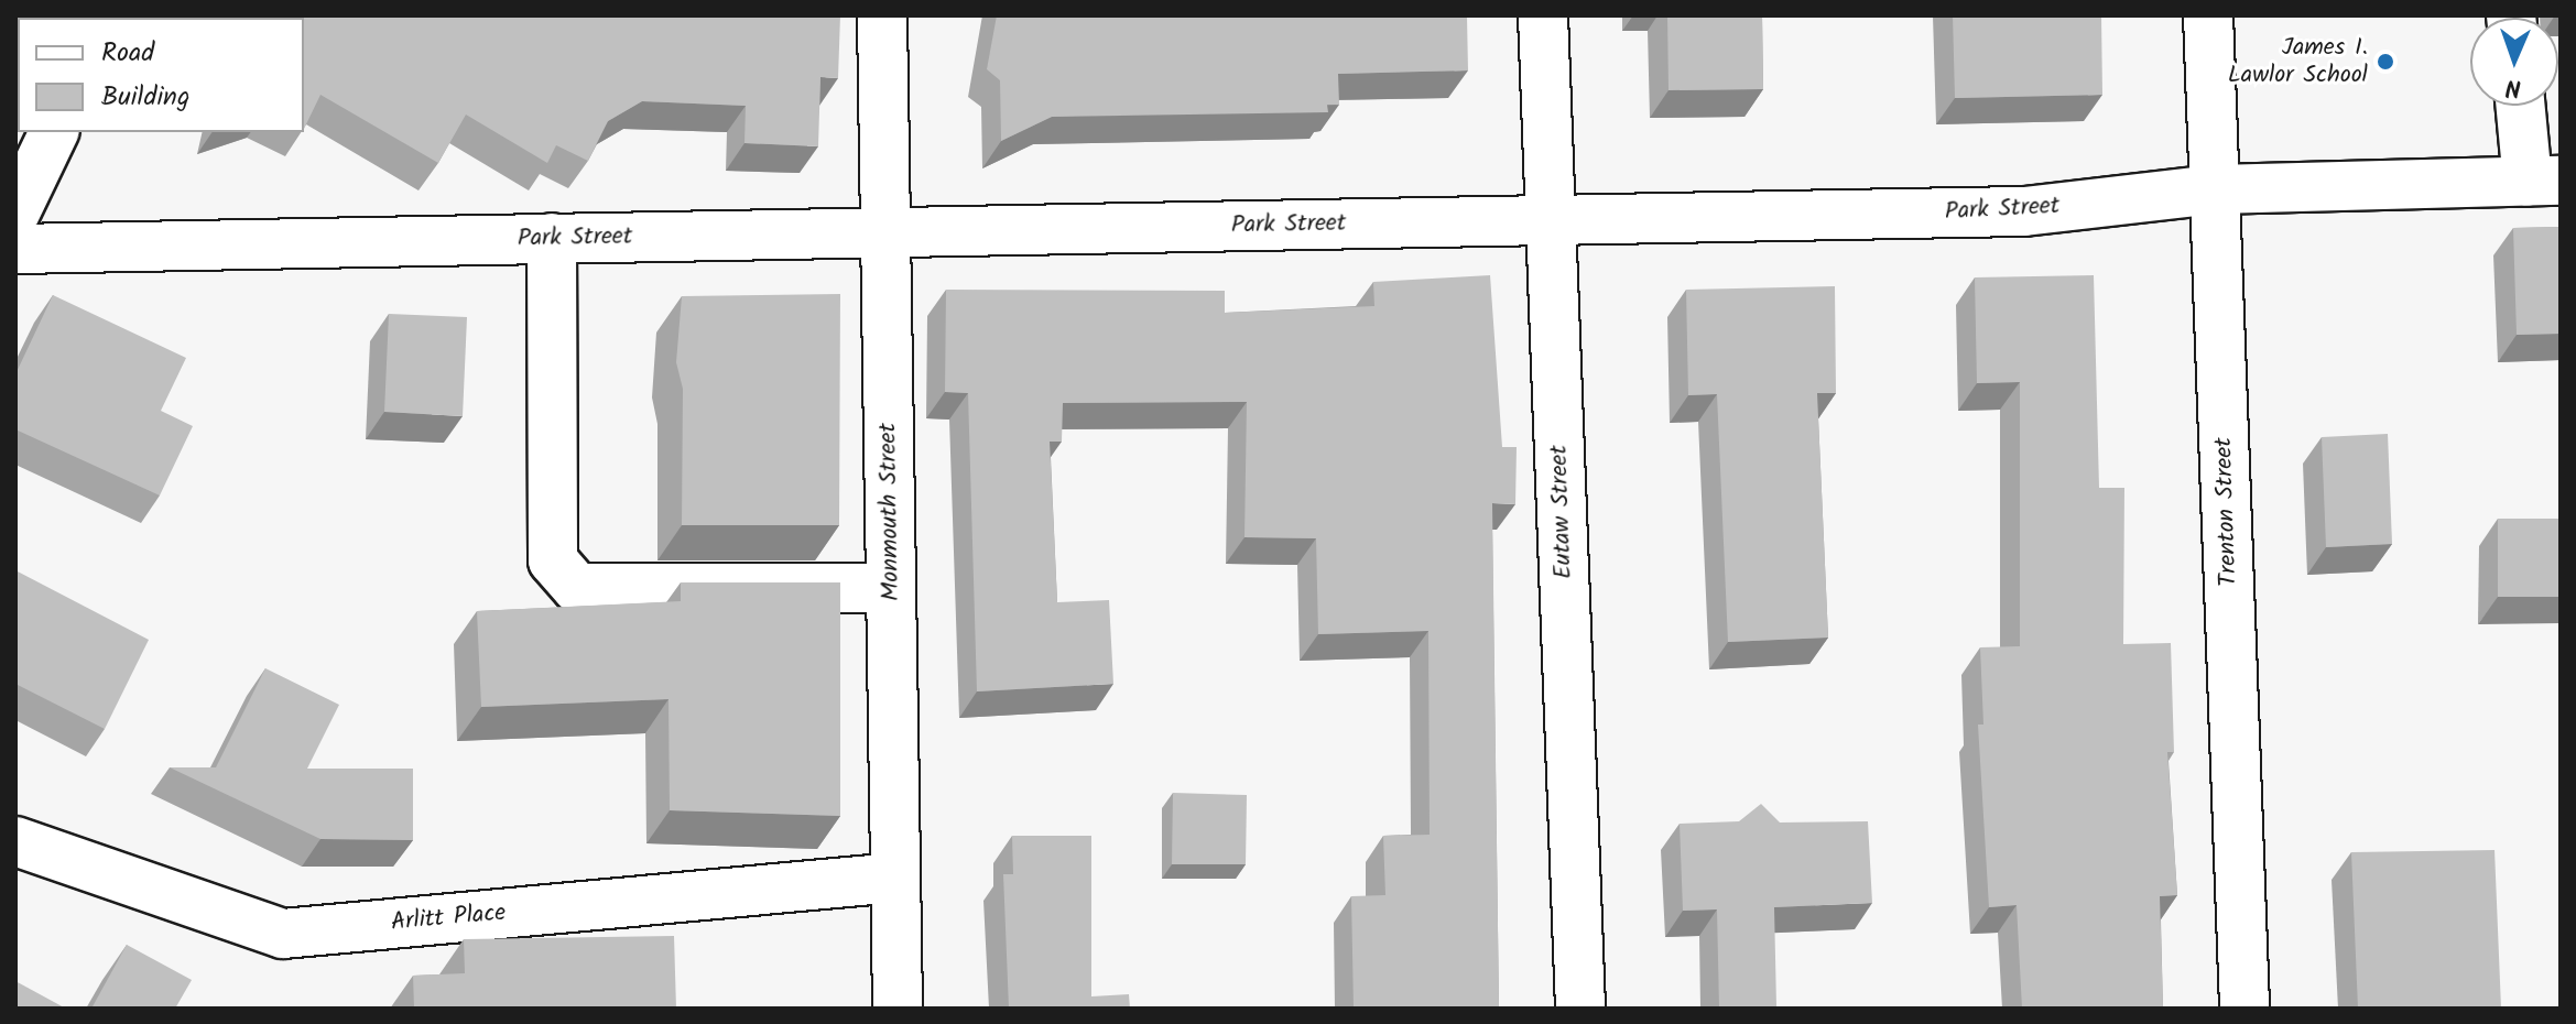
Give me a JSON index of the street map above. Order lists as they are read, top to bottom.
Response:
{
  "streets": {
    "street": [
      "Park Street",
      "Monmouth Street",
      "Eutaw Street",
      "Trenton Street",
      "Arlitt Place"
    ]
  },
  "crossings": [
    ["Park Street", "Monmouth Street"],
    ["Park Street", "Eutaw Street"],
    ["Park Street", "Trenton Street"],
    ["Monmouth Street", "Arlitt Place"]
  ],
  "places": ["James I. Lawlor School"],
  "legend": ["Road", "Building"],
  "north": "bottom"
}
